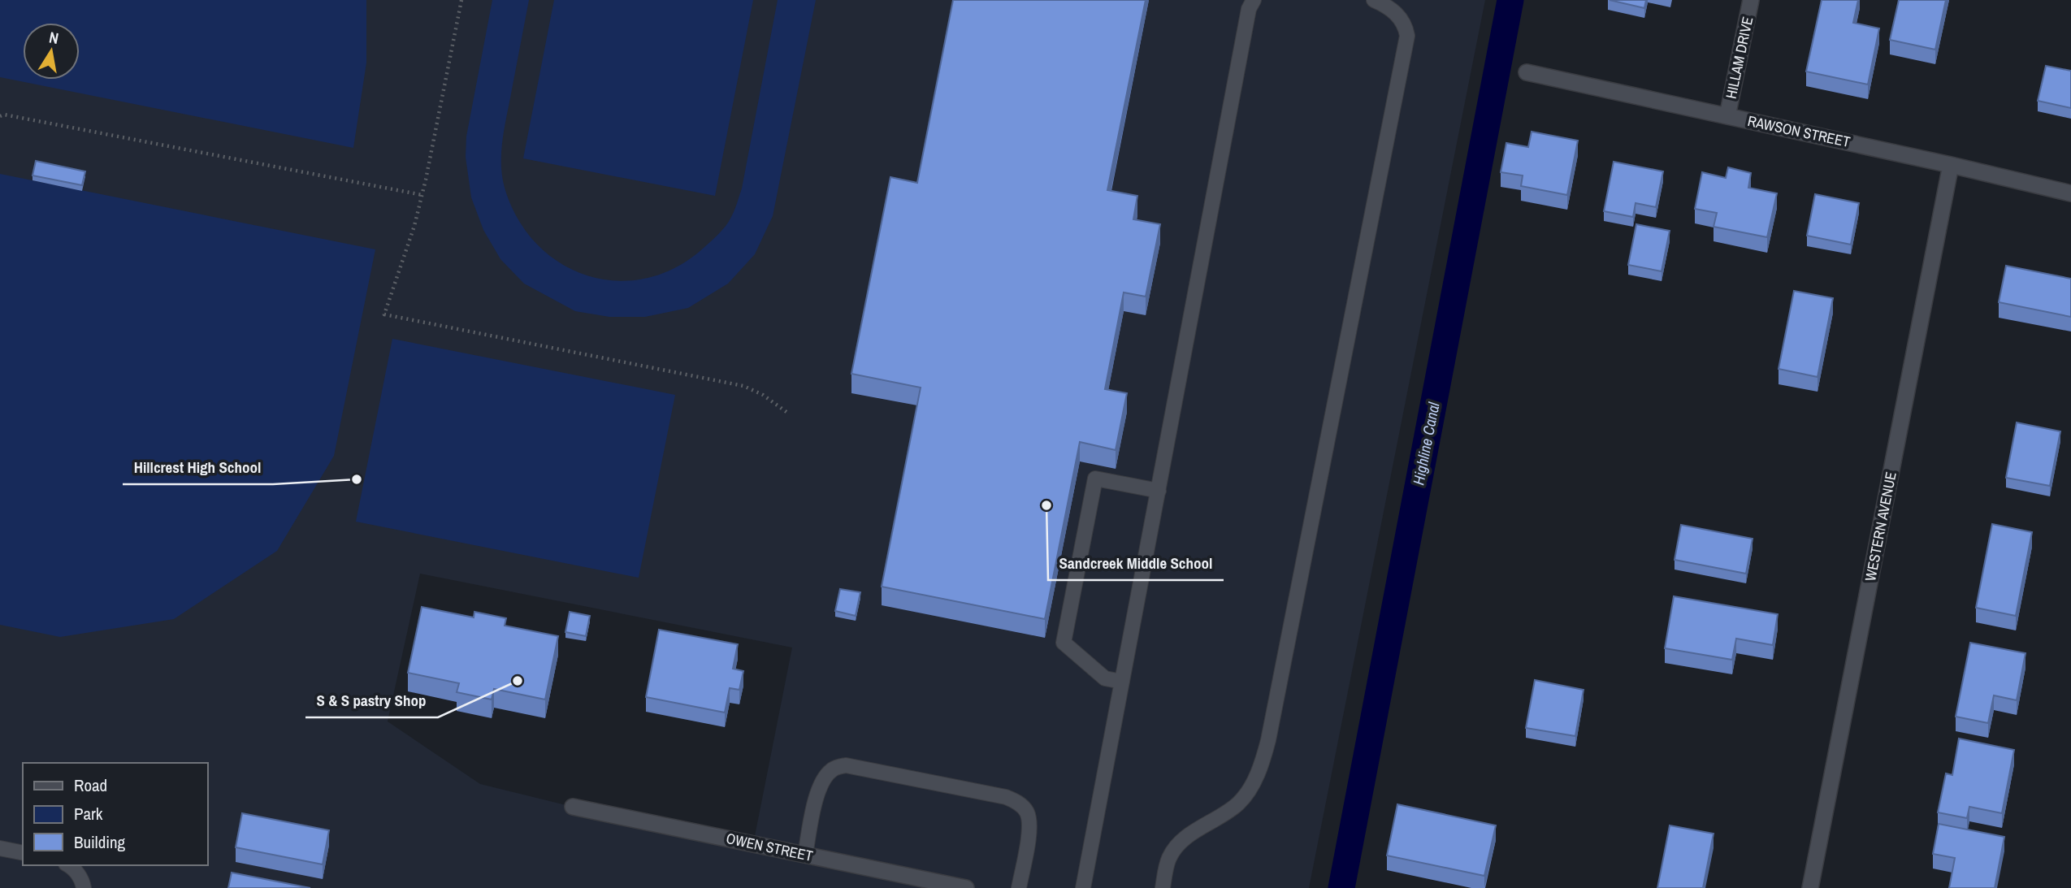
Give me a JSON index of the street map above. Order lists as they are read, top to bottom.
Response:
{
  "streets": {
    "street": [
      "HILLAM DRIVE",
      "RAWSON STREET",
      "WESTERN AVENUE",
      "OWEN STREET"
    ]
  },
  "crossings": [
    ["HILLAM DRIVE", "RAWSON STREET"],
    ["RAWSON STREET", "WESTERN AVENUE"]
  ],
  "water": ["Highline Canal"],
  "places": ["Hillcrest High School", "Sandcreek Middle School", "S & S pastry Shop"],
  "legend": ["Road", "Park", "Building"],
  "north": "top"
}
